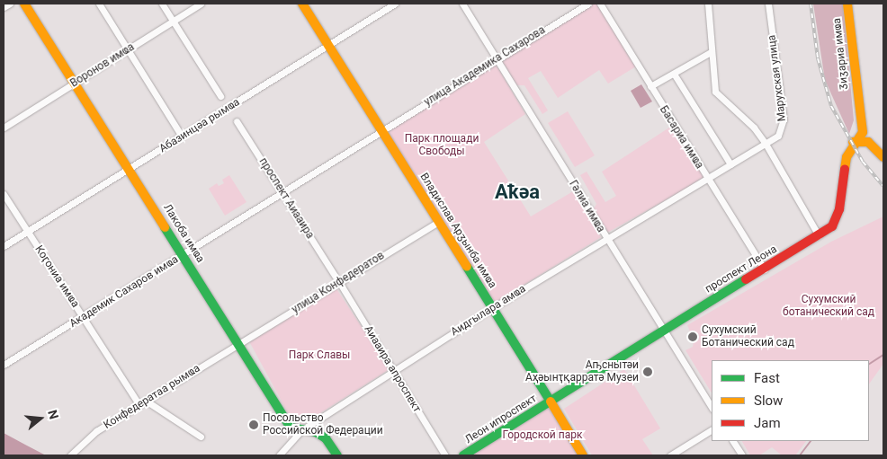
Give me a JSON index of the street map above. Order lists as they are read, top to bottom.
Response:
{
  "streets": {
    "main road": [
      "Ӡиӡариа имҩа",
      "Владислав Арӡынба имҩа",
      "Лакоба имҩа",
      "проспект Леона",
      "Леон ипроспект"
    ],
    "street": [
      "Воронов имҩа",
      "улица Академика Сахарова",
      "Марухская улица",
      "Абазинцәа рымҩа",
      "Басариа имҩа",
      "проспект Аиааира",
      "Гәлиа имҩа",
      "Коӷониа имҩа",
      "улица Конфедератов",
      "Академик Сахаров имҩа",
      "Аидгылара амҩа",
      "Аиааира апроспект",
      "Конфедератаа рымҩа"
    ]
  },
  "crossings": [
    ["Ӡиӡариа имҩа", "проспект Леона"],
    ["Воронов имҩа", "Лакоба имҩа"],
    ["улица Академика Сахарова", "Гәлиа имҩа"],
    ["улица Академика Сахарова", "Владислав Арӡынба имҩа"],
    ["улица Академика Сахарова", "Академик Сахаров имҩа"],
    ["Марухская улица", "Аидгылара амҩа"],
    ["Абазинцәа рымҩа", "Владислав Арӡынба имҩа"],
    ["Абазинцәа рымҩа", "Лакоба имҩа"],
    ["Абазинцәа рымҩа", "Коӷониа имҩа"],
    ["Басариа имҩа", "проспект Леона"],
    ["Басариа имҩа", "Аидгылара амҩа"],
    ["проспект Аиааира", "Академик Сахаров имҩа"],
    ["Гәлиа имҩа", "проспект Леона"],
    ["Гәлиа имҩа", "Аидгылара амҩа"],
    ["Владислав Арӡынба имҩа", "проспект Леона"],
    ["Владислав Арӡынба имҩа", "улица Конфедератов"],
    ["Владислав Арӡынба имҩа", "Академик Сахаров имҩа"],
    ["Владислав Арӡынба имҩа", "Аидгылара амҩа"],
    ["Владислав Арӡынба имҩа", "Леон ипроспект"],
    ["Лакоба имҩа", "улица Конфедератов"],
    ["Лакоба имҩа", "Академик Сахаров имҩа"],
    ["Лакоба имҩа", "Аидгылара амҩа"],
    ["Лакоба имҩа", "Конфедератаа рымҩа"],
    ["проспект Леона", "Леон ипроспект"],
    ["Коӷониа имҩа", "Академик Сахаров имҩа"],
    ["Коӷониа имҩа", "Конфедератаа рымҩа"],
    ["улица Конфедератов", "Аиааира апроспект"],
    ["улица Конфедератов", "Конфедератаа рымҩа"],
    ["Аидгылара амҩа", "Аиааира апроспект"]
  ],
  "districts": ["Аҟəа"],
  "parks": [
    "Парк площади Свободы",
    "Сухумский ботанический сад",
    "Парк Славы",
    "Городской парк"
  ],
  "places": ["Сухумский Ботанический сад", "Аҧснытәи Аҳәынҭқарратә Музеи", "Посольство Российской Федерации"],
  "legend": ["Fast", "Slow", "Jam"],
  "north": "right"
}
